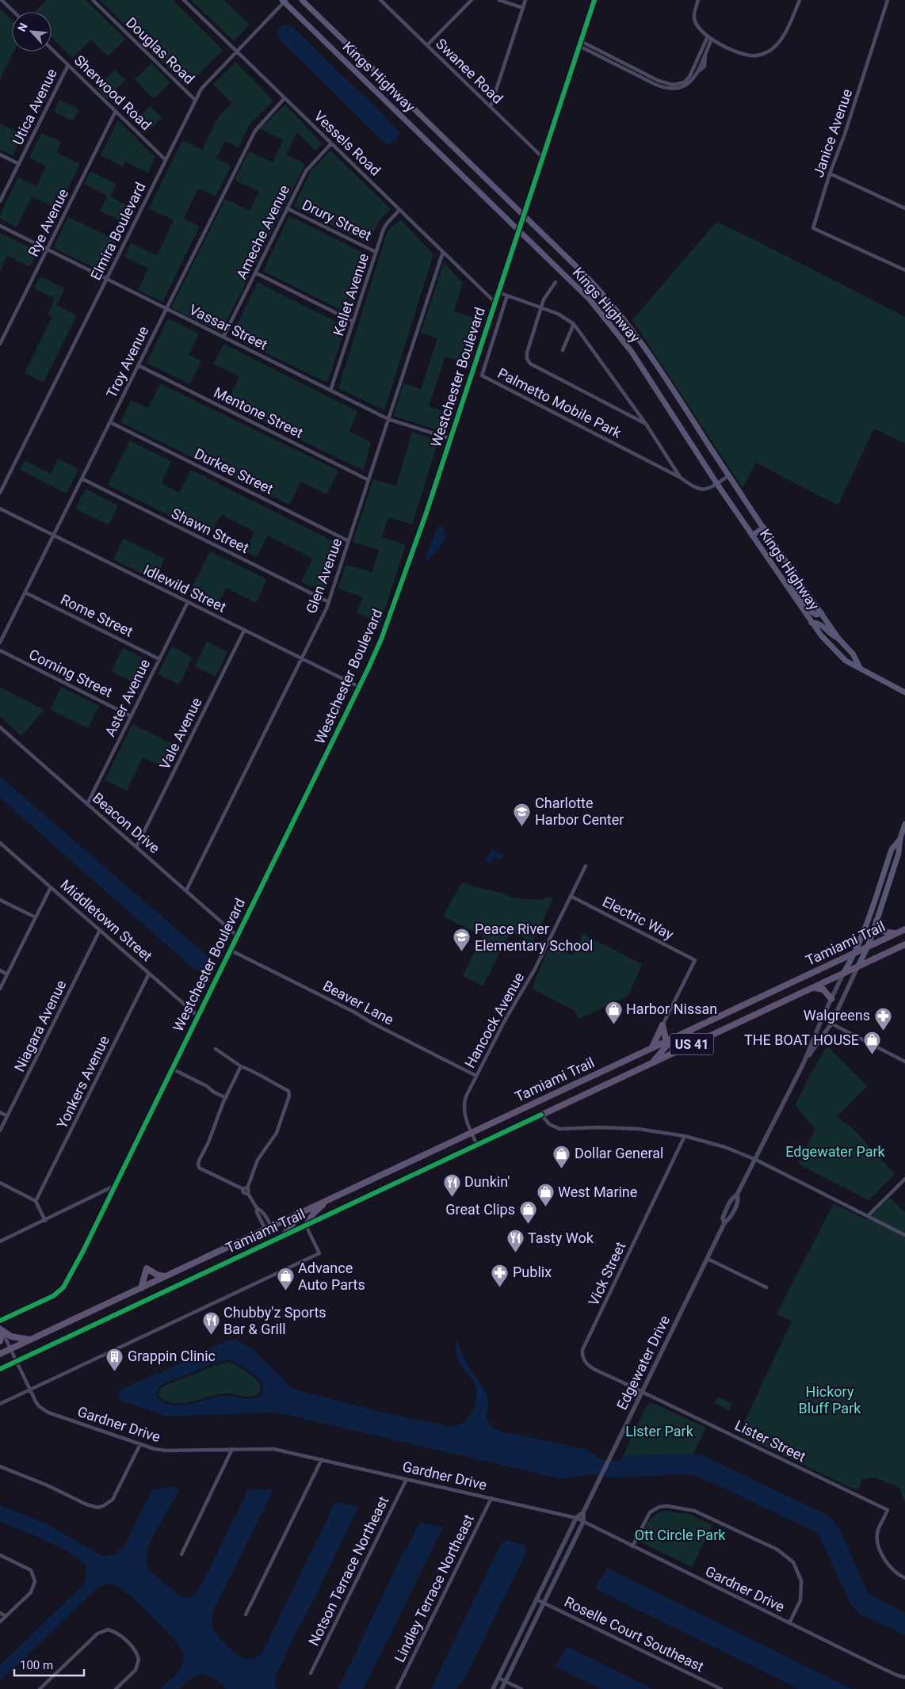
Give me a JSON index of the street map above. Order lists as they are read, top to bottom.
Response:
{
  "streets": {
    "main road": ["Kings Highway", "Tamiami Trail", "US 41"],
    "street": [
      "Douglas Road",
      "Swanee Road",
      "Sherwood Road",
      "Utica Avenue",
      "Janice Avenue",
      "Vessels Road",
      "Drury Street",
      "Rye Avenue",
      "Elmira Boulevard",
      "Ameche Avenue",
      "Kellet Avenue",
      "Vassar Street",
      "Troy Avenue",
      "Westchester Boulevard",
      "Palmetto Mobile Park",
      "Mentone Street",
      "Durkee Street",
      "Shawn Street",
      "Glen Avenue",
      "Idlewild Street",
      "Rome Street",
      "Corning Street",
      "Aster Avenue",
      "Vale Avenue",
      "Beacon Drive",
      "Electric Way",
      "Middletown Street",
      "Beaver Lane",
      "Hancock Avenue",
      "Niagara Avenue",
      "Yonkers Avenue",
      "Vick Street",
      "Edgewater Drive",
      "Gardner Drive",
      "Lister Street",
      "Notson Terrace Northeast",
      "Lindley Terrace Northeast",
      "Roselle Court Southeast"
    ]
  },
  "crossings": [
    ["Douglas Road", "Elmira Boulevard"],
    ["Swanee Road", "Westchester Boulevard"],
    ["Kings Highway", "Elmira Boulevard"],
    ["Kings Highway", "Westchester Boulevard"],
    ["Kings Highway", "Palmetto Mobile Park"],
    ["Sherwood Road", "Utica Avenue"],
    ["Sherwood Road", "Rye Avenue"],
    ["Sherwood Road", "Elmira Boulevard"],
    ["Vessels Road", "Elmira Boulevard"],
    ["Vessels Road", "Ameche Avenue"],
    ["Vessels Road", "Kellet Avenue"],
    ["Vessels Road", "Troy Avenue"],
    ["Vessels Road", "Westchester Boulevard"],
    ["Vessels Road", "Glen Avenue"],
    ["Drury Street", "Ameche Avenue"],
    ["Drury Street", "Kellet Avenue"],
    ["Rye Avenue", "Vassar Street"],
    ["Elmira Boulevard", "Vassar Street"],
    ["Ameche Avenue", "Vassar Street"],
    ["Kellet Avenue", "Vassar Street"],
    ["Vassar Street", "Troy Avenue"],
    ["Vassar Street", "Westchester Boulevard"],
    ["Vassar Street", "Glen Avenue"],
    ["Troy Avenue", "Mentone Street"],
    ["Troy Avenue", "Durkee Street"],
    ["Troy Avenue", "Shawn Street"],
    ["Troy Avenue", "Idlewild Street"],
    ["Troy Avenue", "Rome Street"],
    ["Westchester Boulevard", "Palmetto Mobile Park"],
    ["Westchester Boulevard", "Idlewild Street"],
    ["Westchester Boulevard", "Beacon Drive"],
    ["Westchester Boulevard", "Middletown Street"],
    ["Westchester Boulevard", "Beaver Lane"],
    ["Mentone Street", "Glen Avenue"],
    ["Durkee Street", "Glen Avenue"],
    ["Shawn Street", "Glen Avenue"],
    ["Glen Avenue", "Idlewild Street"],
    ["Glen Avenue", "Beacon Drive"],
    ["Idlewild Street", "Aster Avenue"],
    ["Idlewild Street", "Vale Avenue"],
    ["Rome Street", "Aster Avenue"],
    ["Corning Street", "Aster Avenue"],
    ["Aster Avenue", "Beacon Drive"],
    ["Vale Avenue", "Beacon Drive"],
    ["Electric Way", "Hancock Avenue"],
    ["Middletown Street", "Niagara Avenue"],
    ["Middletown Street", "Yonkers Avenue"],
    ["Tamiami Trail", "Hancock Avenue"],
    ["Tamiami Trail", "Edgewater Drive"],
    ["Tamiami Trail", "Gardner Drive"],
    ["Beaver Lane", "Hancock Avenue"],
    ["Vick Street", "Edgewater Drive"],
    ["Vick Street", "Lister Street"],
    ["Edgewater Drive", "Gardner Drive"],
    ["Edgewater Drive", "Lister Street"],
    ["Edgewater Drive", "Roselle Court Southeast"],
    ["Gardner Drive", "Notson Terrace Northeast"],
    ["Gardner Drive", "Lindley Terrace Northeast"]
  ],
  "parks": [
    "Edgewater Park",
    "Hickory Bluff Park",
    "Lister Park",
    "Ott Circle Park"
  ],
  "places": {
    "school or university": ["Charlotte Harbor Center", "Peace River Elementary School"],
    "shop": [
      "Harbor Nissan",
      "THE BOAT HOUSE",
      "Dollar General",
      "West Marine",
      "Great Clips",
      "Advance Auto Parts"
    ],
    "pharmacy": ["Walgreens", "Publix"],
    "restaurant": ["Dunkin'", "Tasty Wok", "Chubby'z Sports Bar & Grill"],
    "building": ["Grappin Clinic"]
  },
  "scale_bar": "100 m",
  "north": "top left"
}
